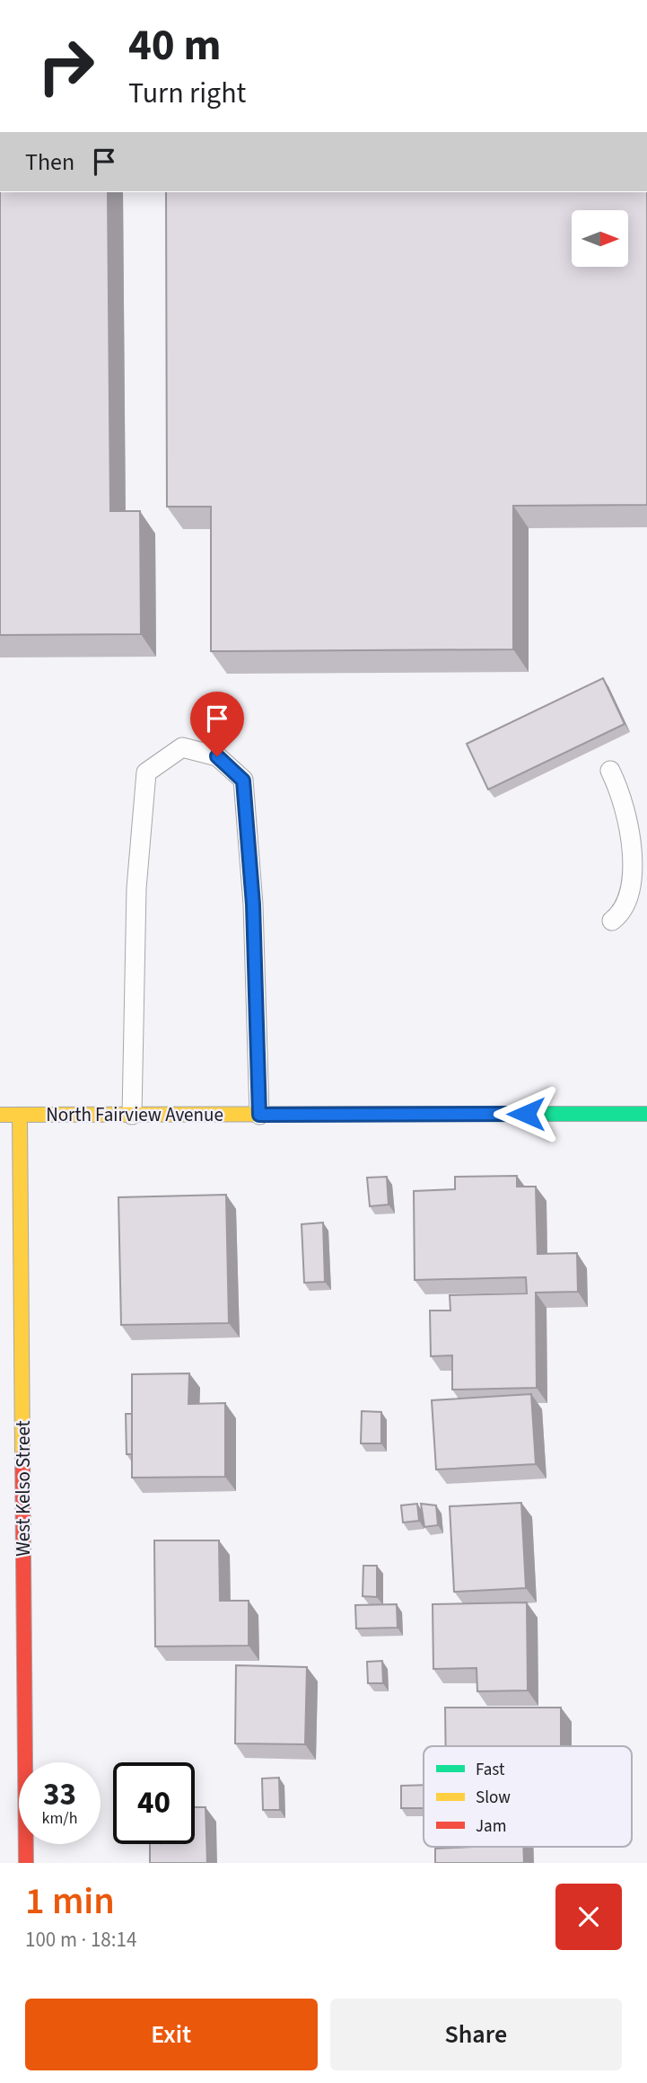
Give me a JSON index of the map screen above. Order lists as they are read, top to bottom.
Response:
{
  "streets": {
    "street": ["North Fairview Avenue", "West Kelso Street"]
  },
  "crossings": [
    ["North Fairview Avenue", "West Kelso Street"]
  ],
  "legend": ["Fast", "Slow", "Jam"],
  "north": "right",
  "page": {
    "turn": ["40 m", "Turn right"],
    "then": "Then",
    "speed": "33 km/h",
    "limit": "40",
    "heading": ["1 min", "100 m · 18:14"],
    "buttons": ["Exit", "Share"]
  }
}
